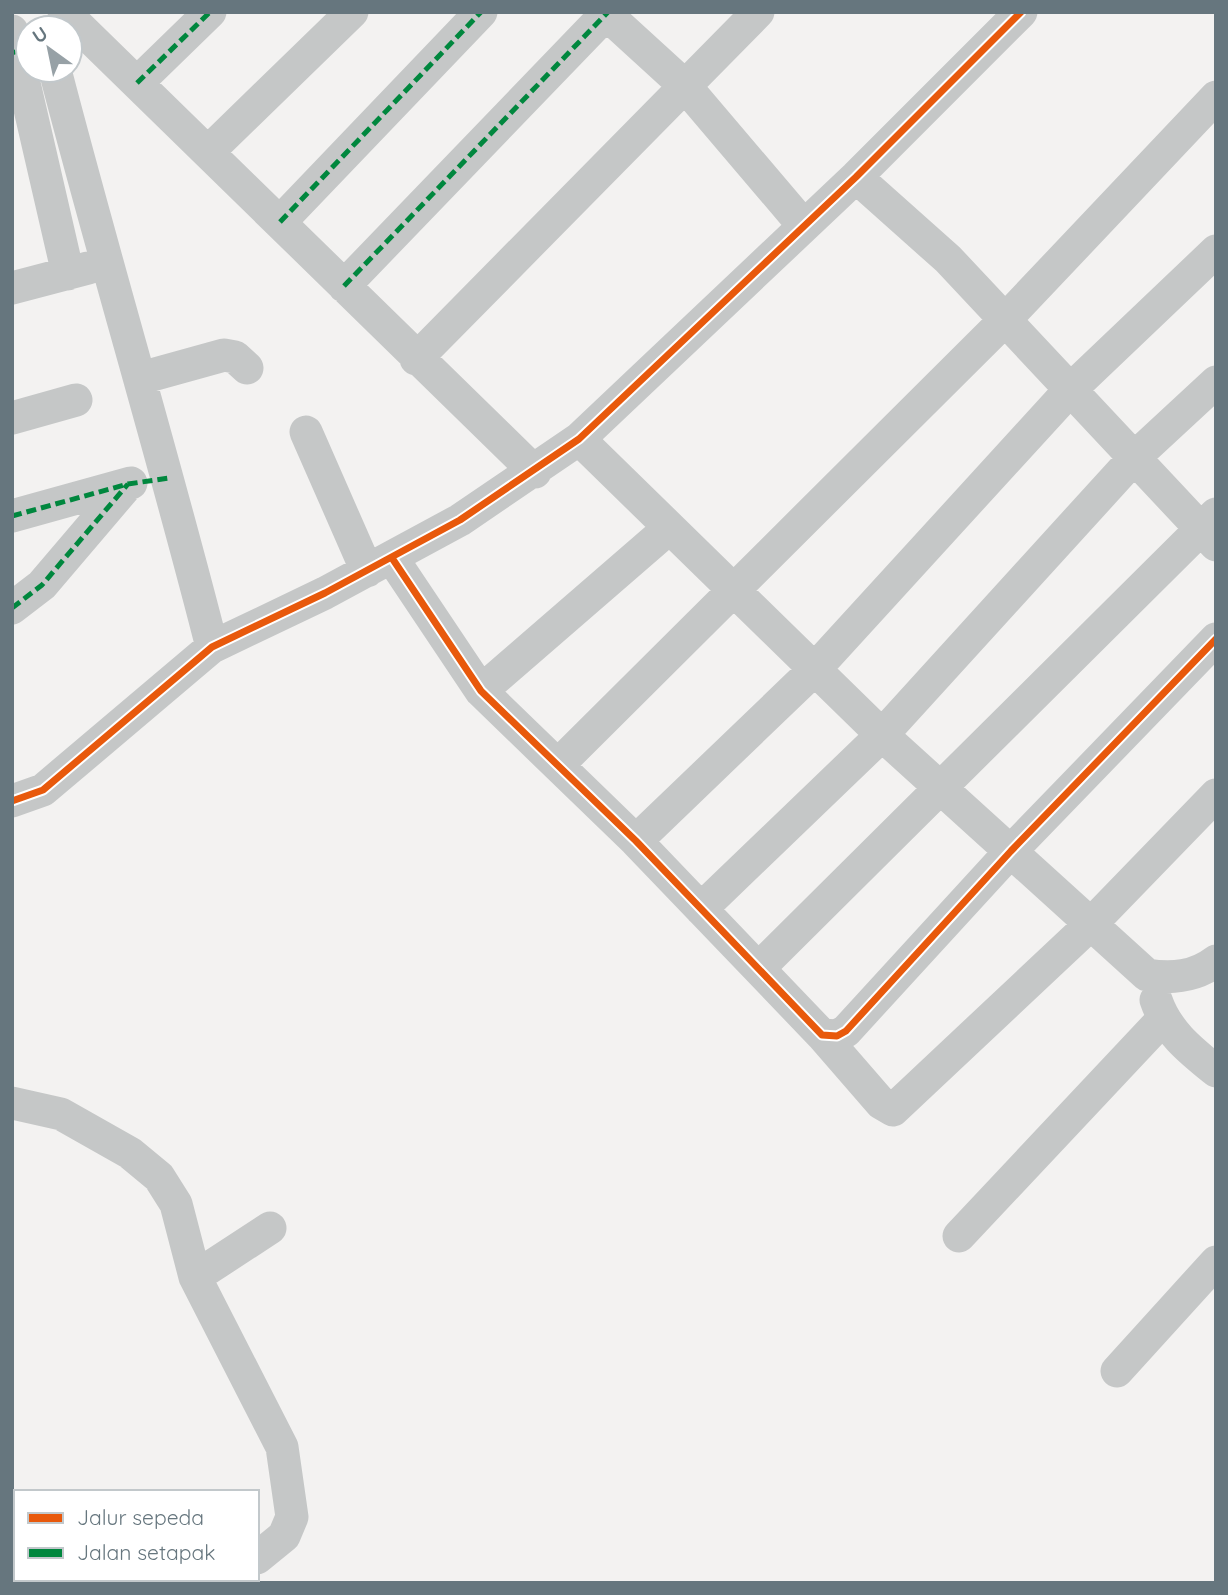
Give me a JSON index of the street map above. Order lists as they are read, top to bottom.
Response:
{
  "legend": ["Jalur sepeda", "Jalan setapak"],
  "north": "top left"
}
